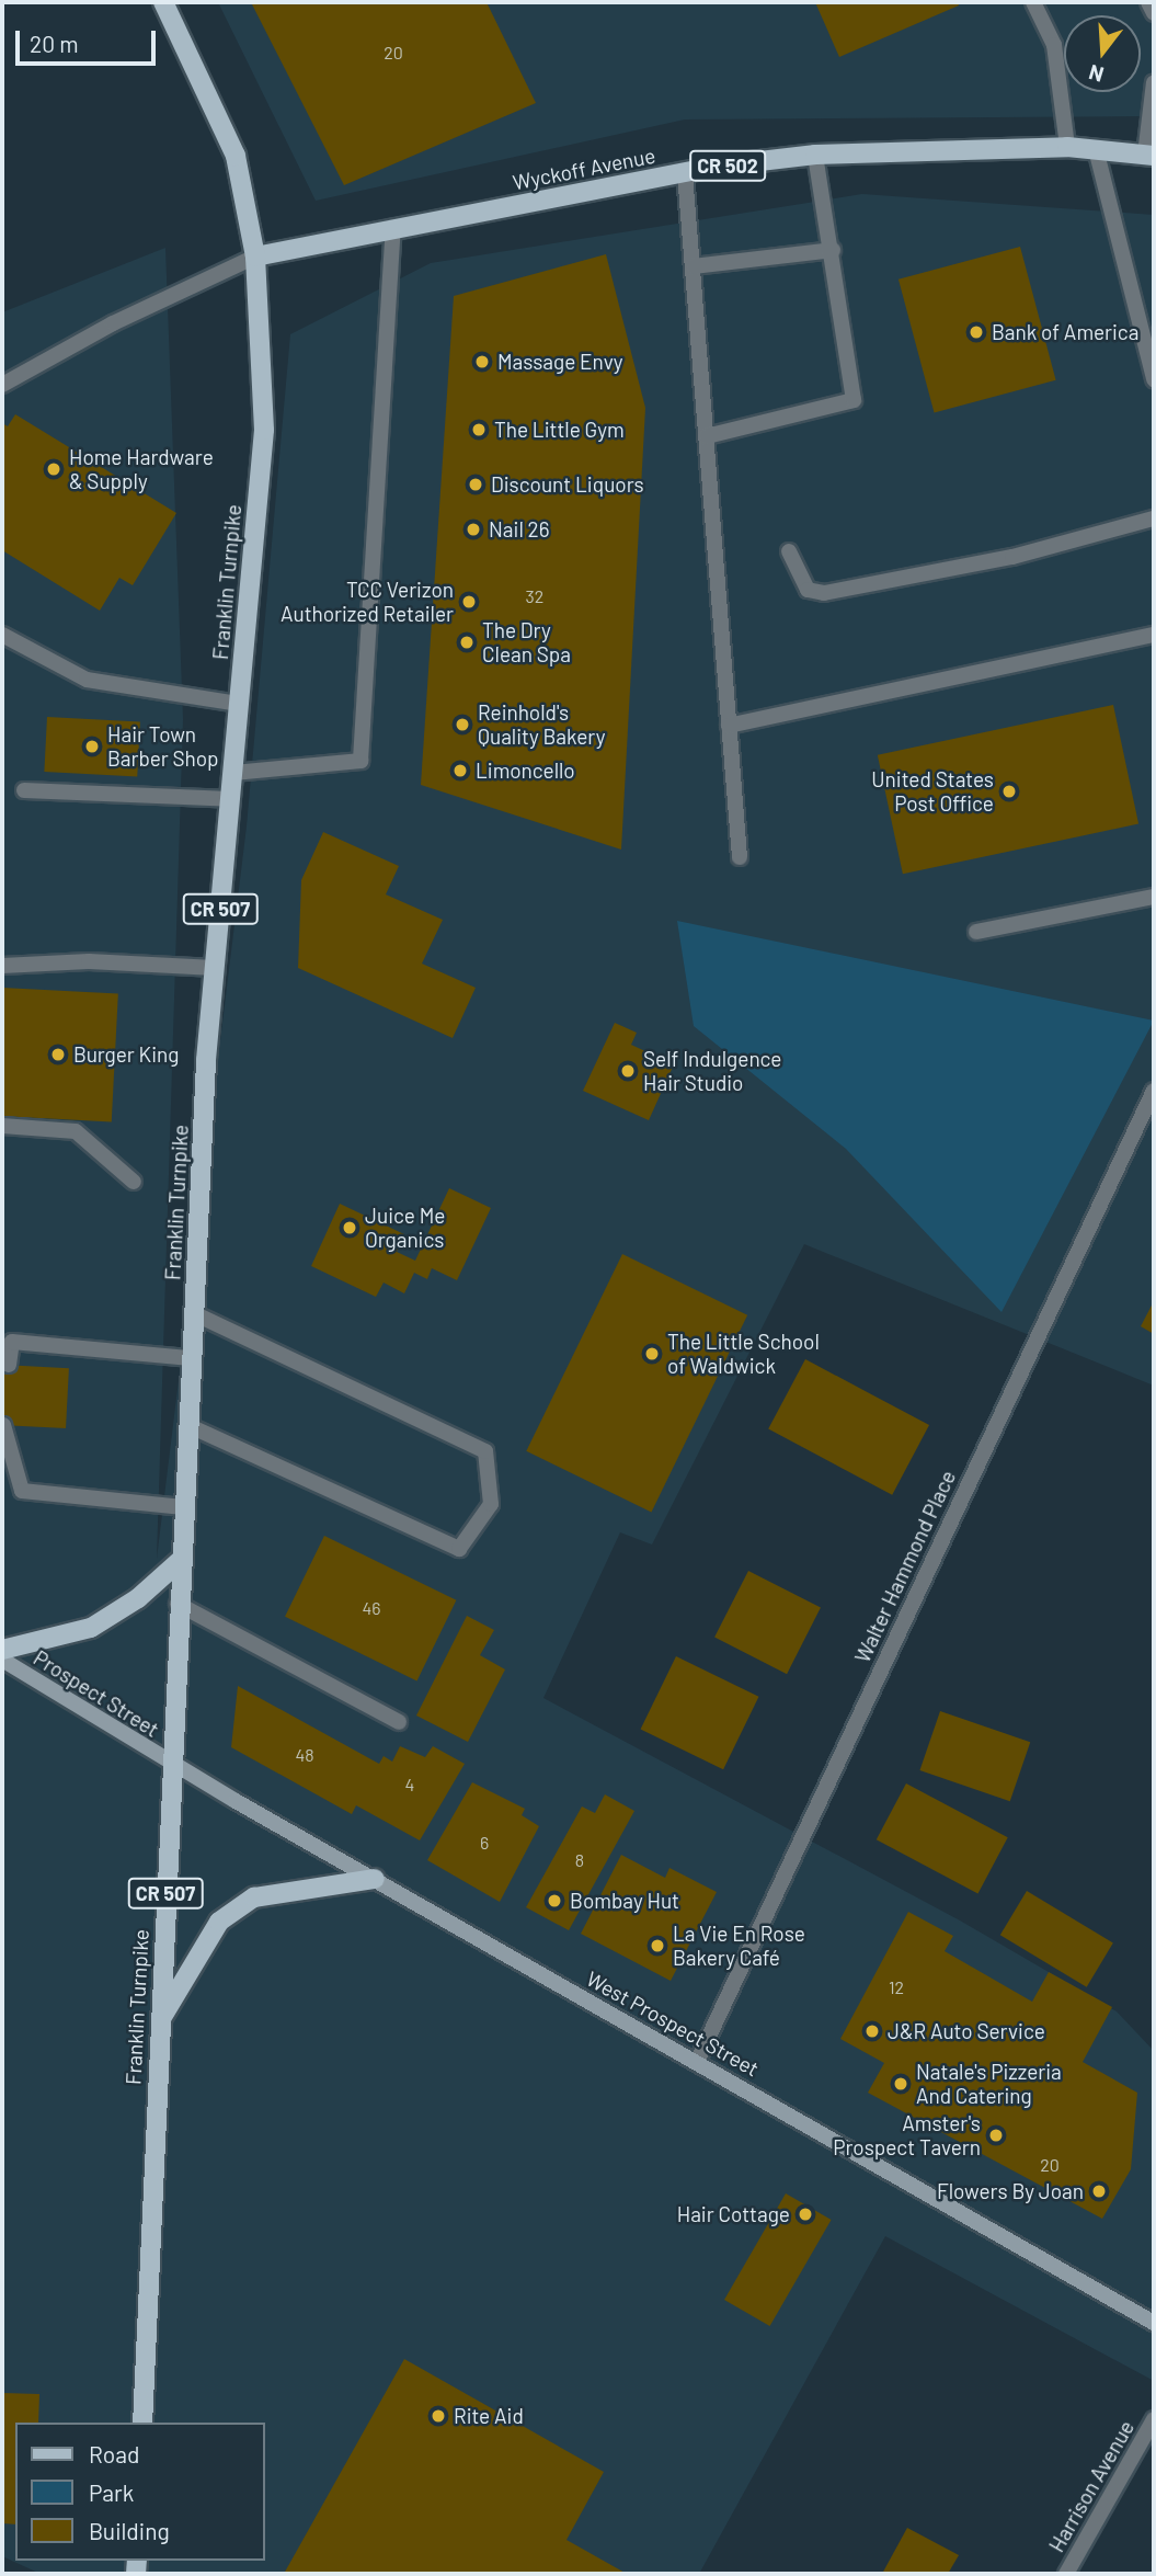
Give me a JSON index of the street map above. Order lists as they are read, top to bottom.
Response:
{
  "streets": {
    "main road": [
      "CR 502",
      "Wyckoff Avenue",
      "Franklin Turnpike",
      "CR 507"
    ],
    "street": [
      "Walter Hammond Place",
      "Prospect Street",
      "West Prospect Street",
      "Harrison Avenue"
    ]
  },
  "crossings": [
    ["Wyckoff Avenue", "Franklin Turnpike"],
    ["Franklin Turnpike", "Prospect Street"],
    ["Franklin Turnpike", "West Prospect Street"],
    ["Walter Hammond Place", "West Prospect Street"],
    ["Prospect Street", "West Prospect Street"]
  ],
  "places": [
    "Bank of America",
    "Massage Envy",
    "The Little Gym",
    "Home Hardware & Supply",
    "Discount Liquors",
    "Nail 26",
    "TCC Verizon Authorized Retailer",
    "The Dry Clean Spa",
    "Reinhold's Quality Bakery",
    "Hair Town Barber Shop",
    "Limoncello",
    "United States Post Office",
    "Burger King",
    "Self Indulgence Hair Studio",
    "Juice Me Organics",
    "The Little School of Waldwick",
    "Bombay Hut",
    "La Vie En Rose Bakery Café",
    "J&R Auto Service",
    "Natale's Pizzeria And Catering",
    "Amster's Prospect Tavern",
    "Flowers By Joan",
    "Hair Cottage",
    "Rite Aid"
  ],
  "house_numbers": [
    "20",
    "32",
    "46",
    "48",
    "4",
    "6",
    "8",
    "12",
    "20"
  ],
  "legend": ["Road", "Park", "Building"],
  "scale_bar": "20 m",
  "north": "bottom"
}
